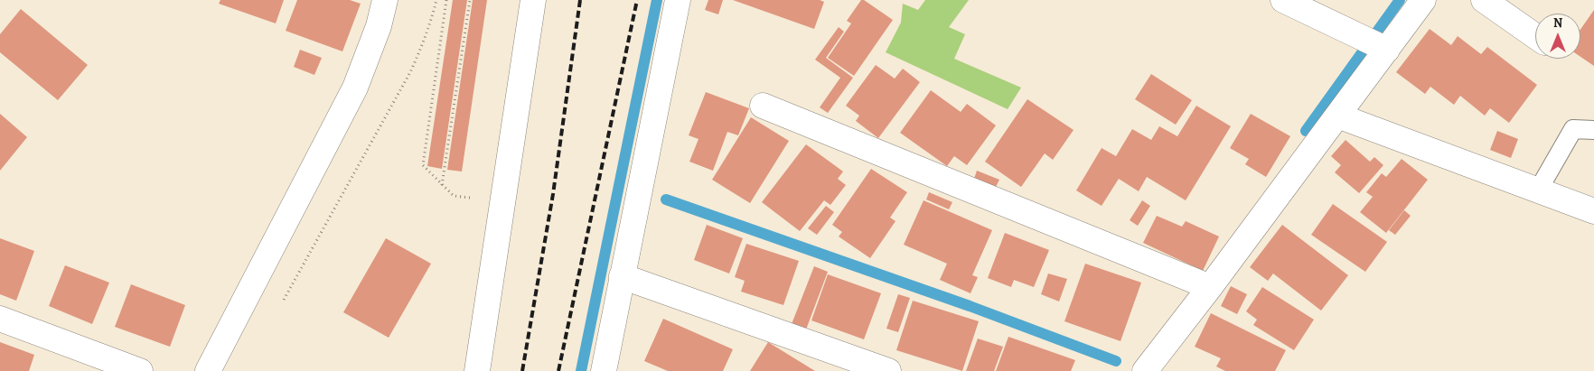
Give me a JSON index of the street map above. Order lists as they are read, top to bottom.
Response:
{
  "north": "top"
}
